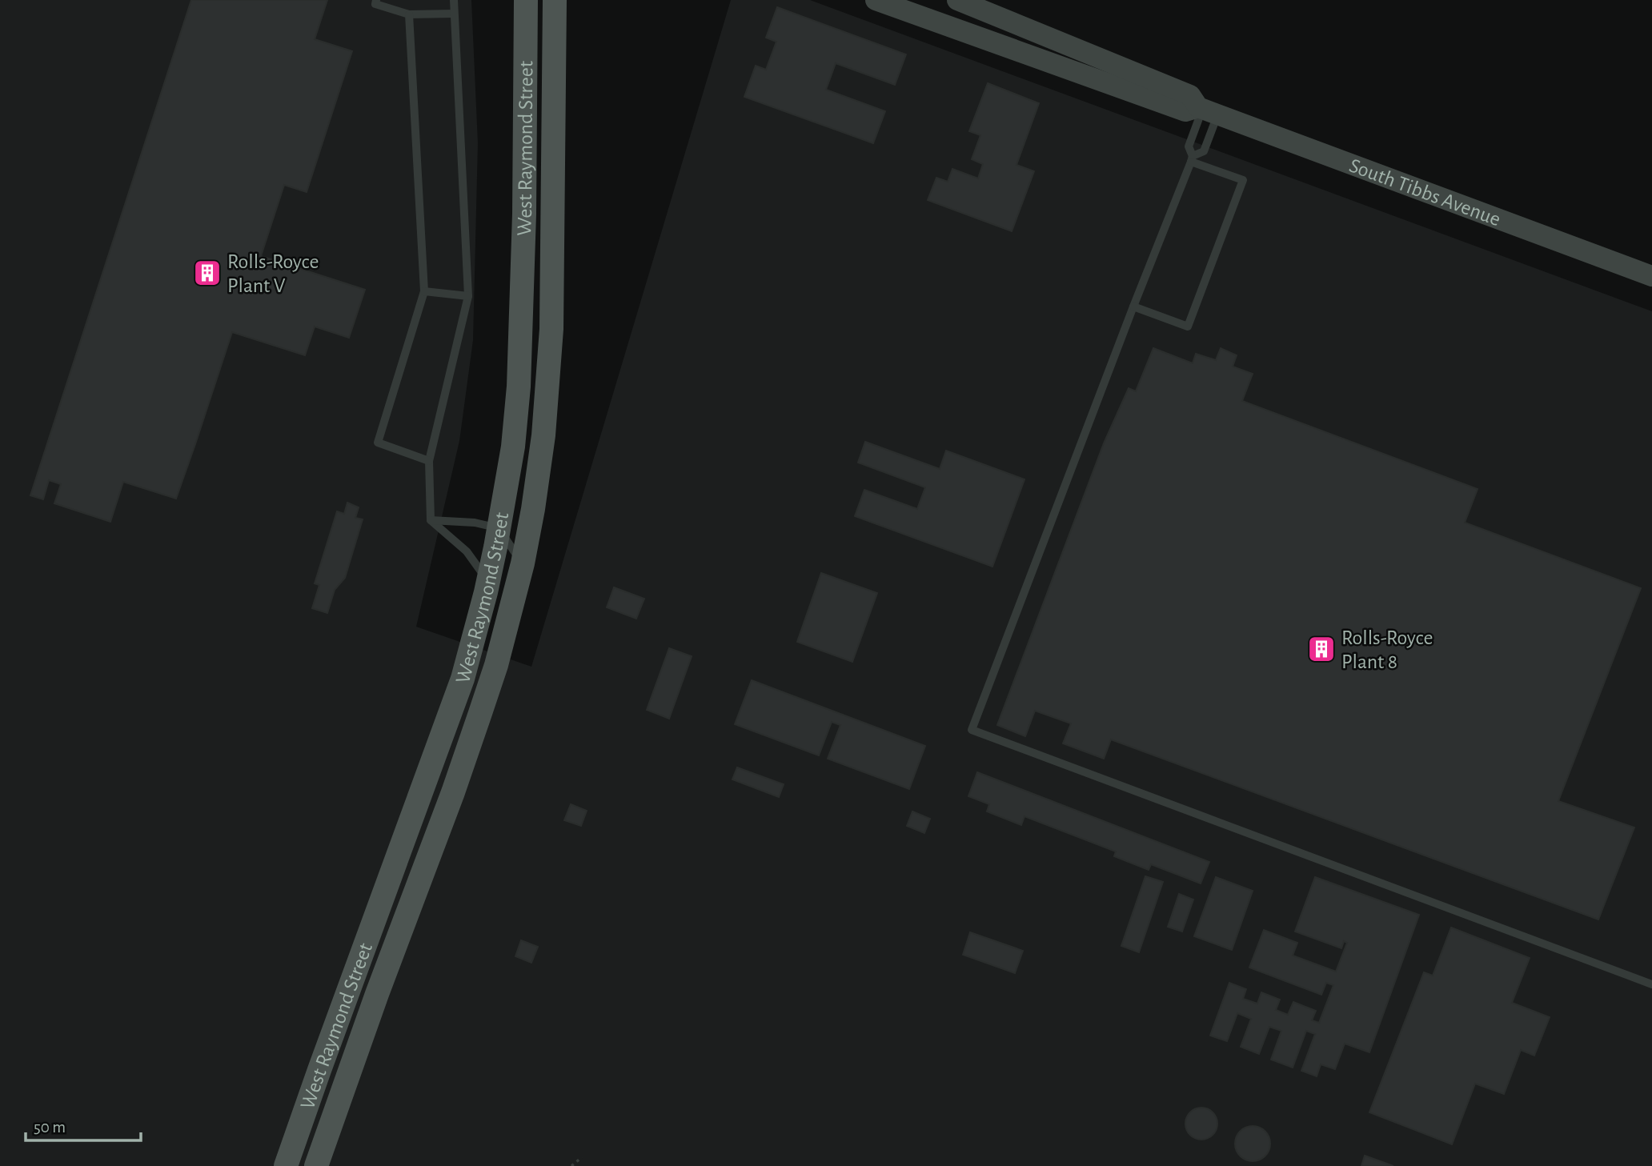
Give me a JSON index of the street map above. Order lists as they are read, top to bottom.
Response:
{
  "streets": {
    "main road": ["West Raymond Street", "South Tibbs Avenue"]
  },
  "places": {
    "building": ["Rolls-Royce Plant V", "Rolls-Royce Plant 8"]
  },
  "scale_bar": "50 m"
}
